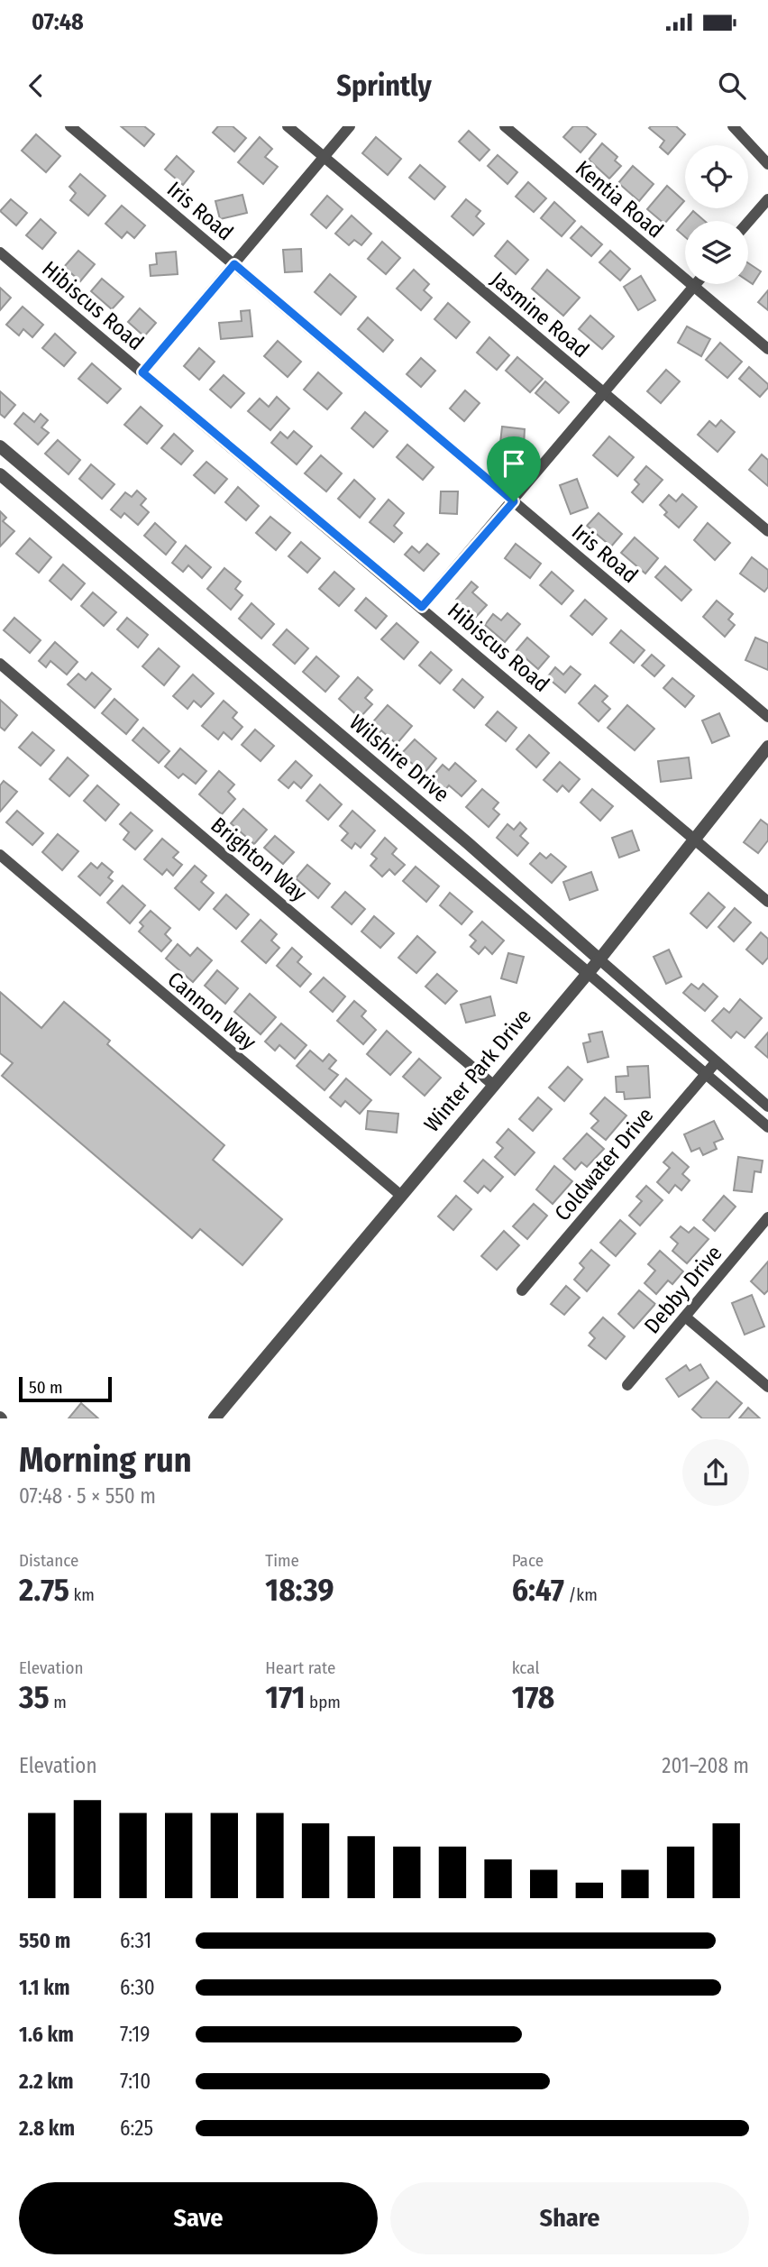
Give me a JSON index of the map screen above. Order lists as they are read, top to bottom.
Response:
{
  "streets": {
    "street": [
      "Kentia Road",
      "Iris Road",
      "Hibiscus Road",
      "Jasmine Road",
      "Wilshire Drive",
      "Brighton Way",
      "Cannon Way",
      "Winter Park Drive",
      "Coldwater Drive",
      "Debby Drive"
    ]
  },
  "crossings": [
    ["Hibiscus Road", "Winter Park Drive"],
    ["Wilshire Drive", "Winter Park Drive"],
    ["Wilshire Drive", "Coldwater Drive"],
    ["Brighton Way", "Winter Park Drive"],
    ["Cannon Way", "Winter Park Drive"]
  ],
  "scale_bar": "50 m",
  "page": {
    "status": "07:48",
    "header": "Sprintly",
    "scale": "50 m",
    "heading": ["Morning run", "07:48 · 5 × 550 m"],
    "stats": [
      ["Distance", "2.75 km"],
      ["Time", "18:39"],
      ["Pace", "6:47 /km"],
      ["Elevation", "35 m"],
      ["Heart rate", "171 bpm"],
      ["kcal", "178"]
    ],
    "chart": ["Elevation", "201–208 m"],
    "list": [
      {
        "name": "550 m",
        "note": "6:31"
      },
      {
        "name": "1.1 km",
        "note": "6:30"
      },
      {
        "name": "1.6 km",
        "note": "7:19"
      },
      {
        "name": "2.2 km",
        "note": "7:10"
      },
      {
        "name": "2.8 km",
        "note": "6:25"
      }
    ],
    "buttons": ["Save", "Share"]
  }
}
